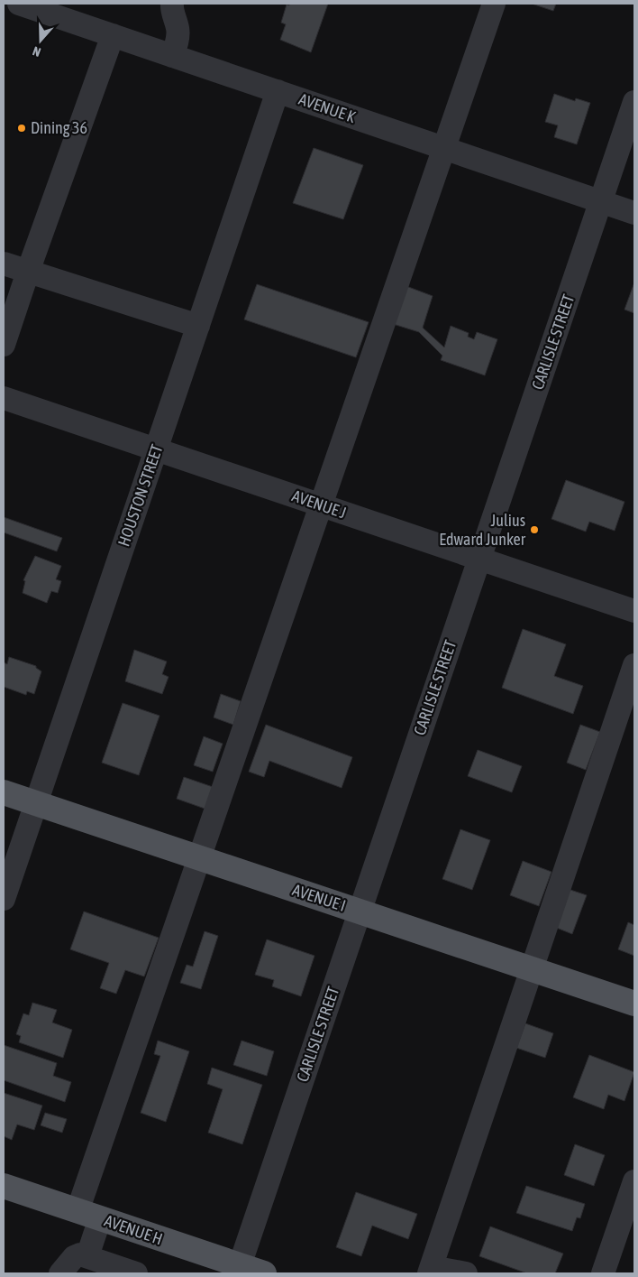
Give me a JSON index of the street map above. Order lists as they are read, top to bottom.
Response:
{
  "streets": {
    "main road": ["AVENUE I", "AVENUE H"],
    "street": [
      "AVENUE K",
      "CARLISLE STREET",
      "HOUSTON STREET",
      "AVENUE J"
    ]
  },
  "crossings": [
    ["AVENUE K", "CARLISLE STREET"],
    ["AVENUE K", "HOUSTON STREET"],
    ["CARLISLE STREET", "AVENUE J"],
    ["CARLISLE STREET", "AVENUE I"],
    ["CARLISLE STREET", "AVENUE H"],
    ["HOUSTON STREET", "AVENUE J"],
    ["HOUSTON STREET", "AVENUE I"]
  ],
  "places": ["Dining 36", "Julius Edward Junker"],
  "north": "bottom"
}
